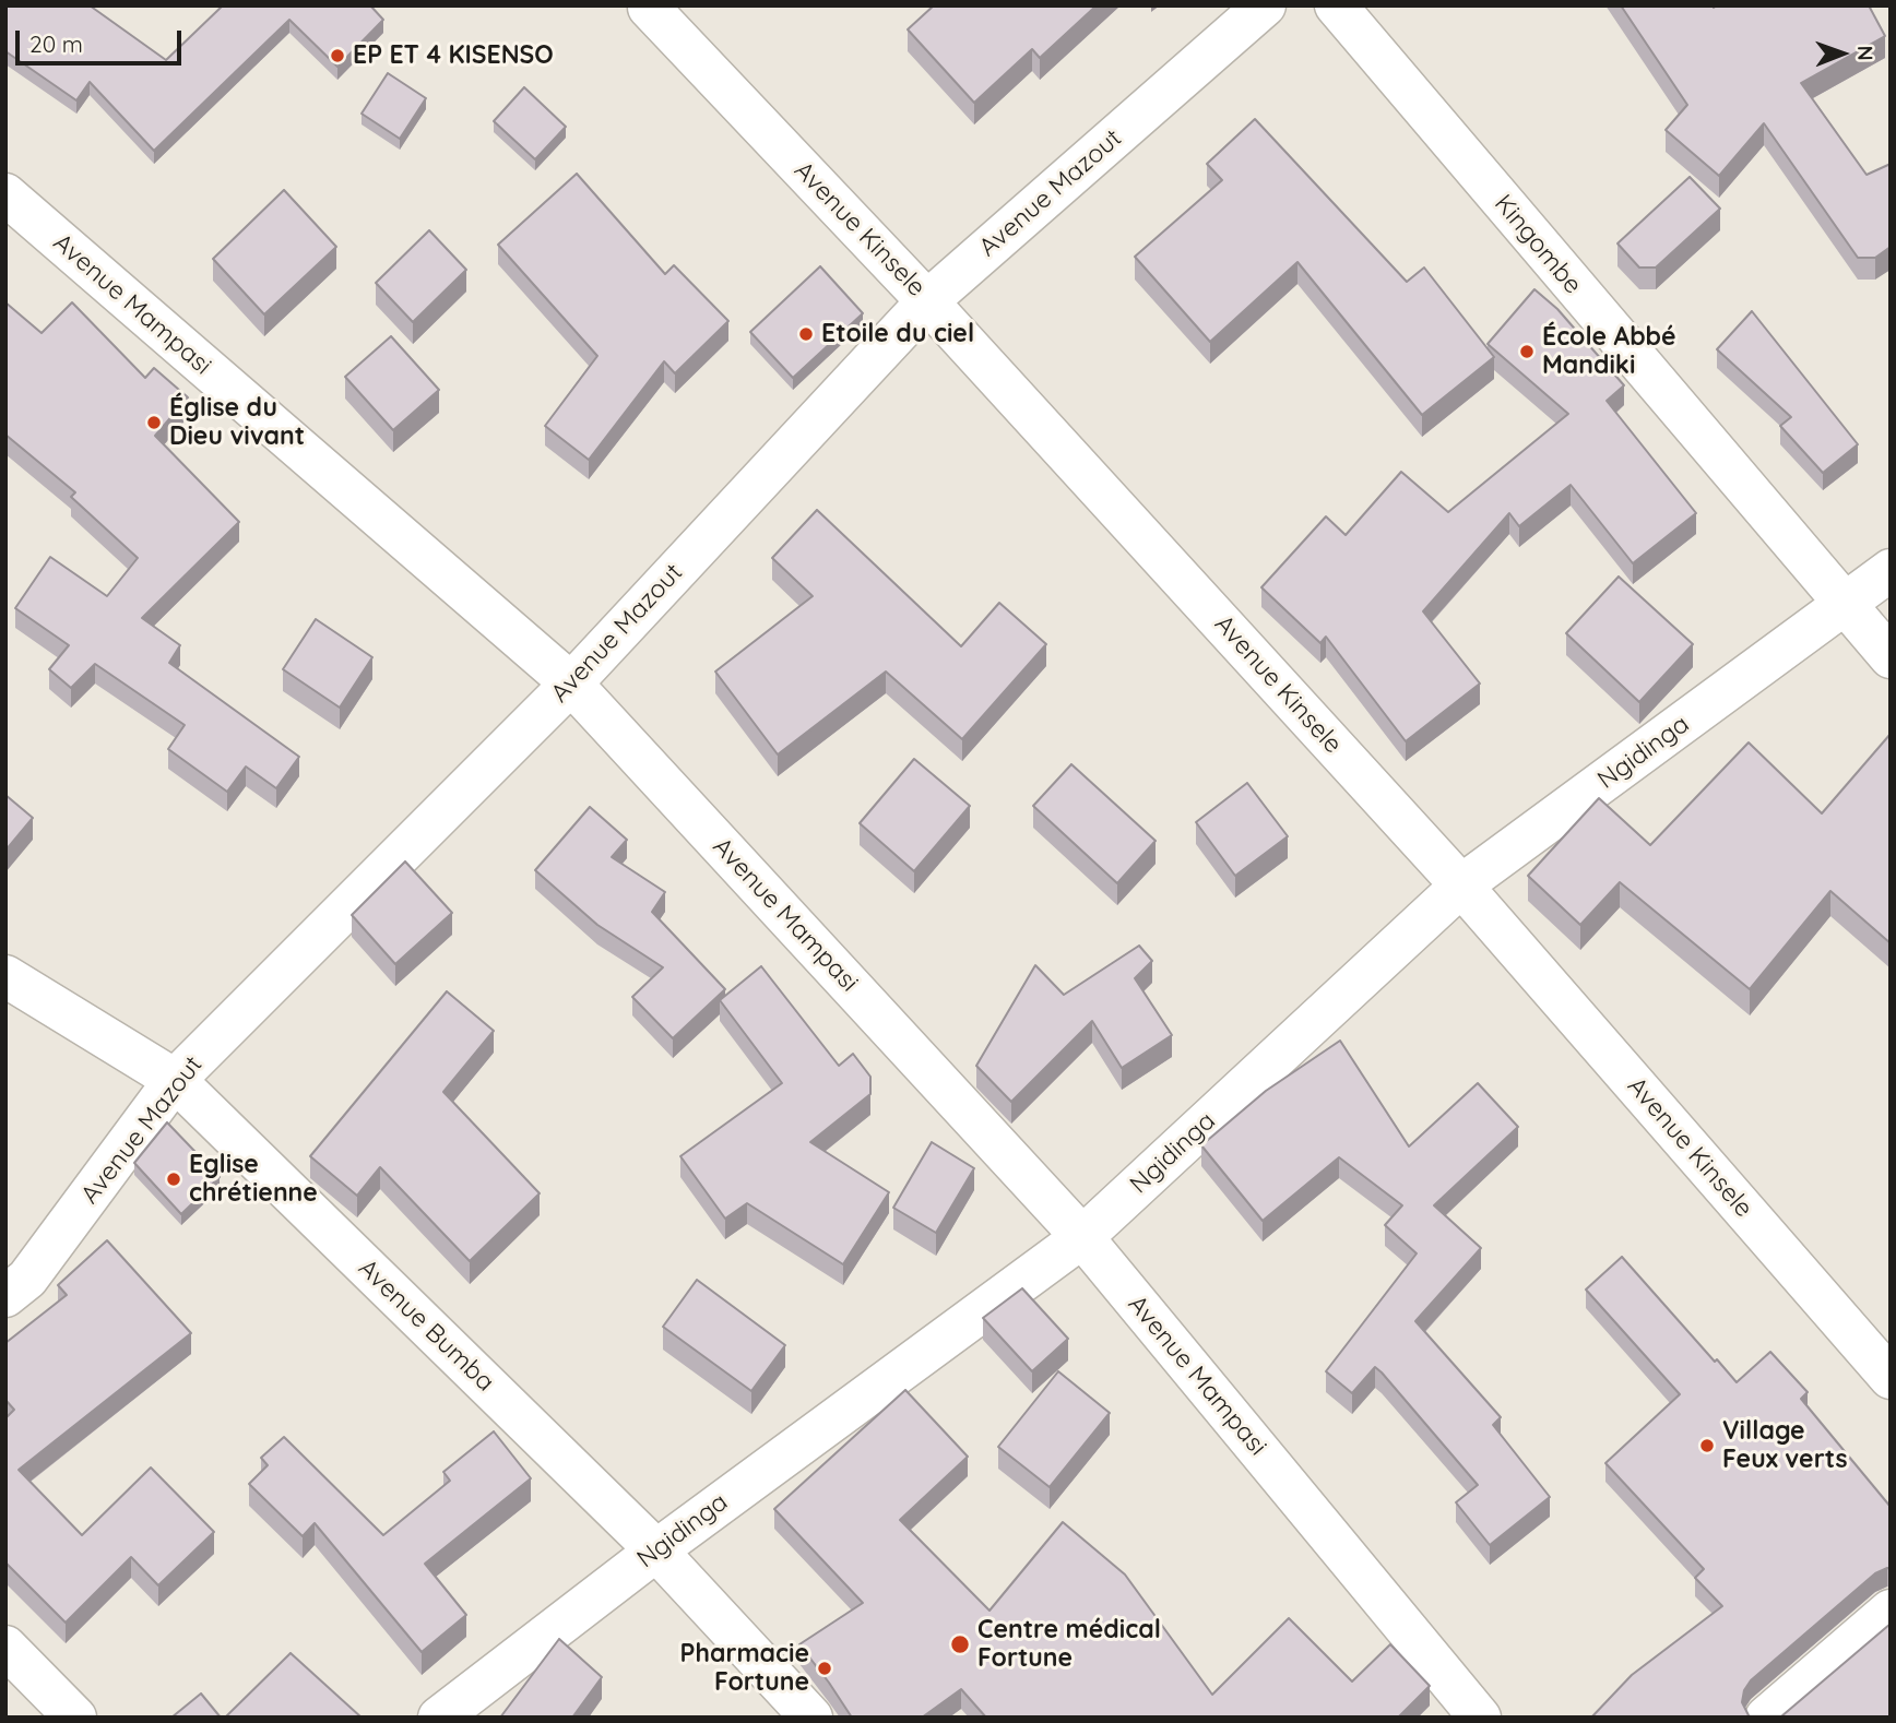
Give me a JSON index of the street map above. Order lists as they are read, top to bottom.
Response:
{
  "streets": {
    "street": [
      "Avenue Mazout",
      "Avenue Kinsele",
      "Kingombe",
      "Avenue Mampasi",
      "Ngidinga",
      "Avenue Bumba"
    ]
  },
  "crossings": [
    ["Avenue Mazout", "Avenue Kinsele"],
    ["Avenue Mazout", "Avenue Mampasi"],
    ["Avenue Mazout", "Avenue Bumba"],
    ["Avenue Kinsele", "Ngidinga"],
    ["Kingombe", "Ngidinga"],
    ["Avenue Mampasi", "Ngidinga"],
    ["Ngidinga", "Avenue Bumba"]
  ],
  "places": [
    "EP ET 4 KISENSO",
    "Etoile du ciel",
    "École Abbé Mandiki",
    "Église du Dieu vivant",
    "Eglise chrétienne",
    "Village Feux verts",
    "Centre médical Fortune",
    "Pharmacie Fortune"
  ],
  "scale_bar": "20 m",
  "north": "right"
}
